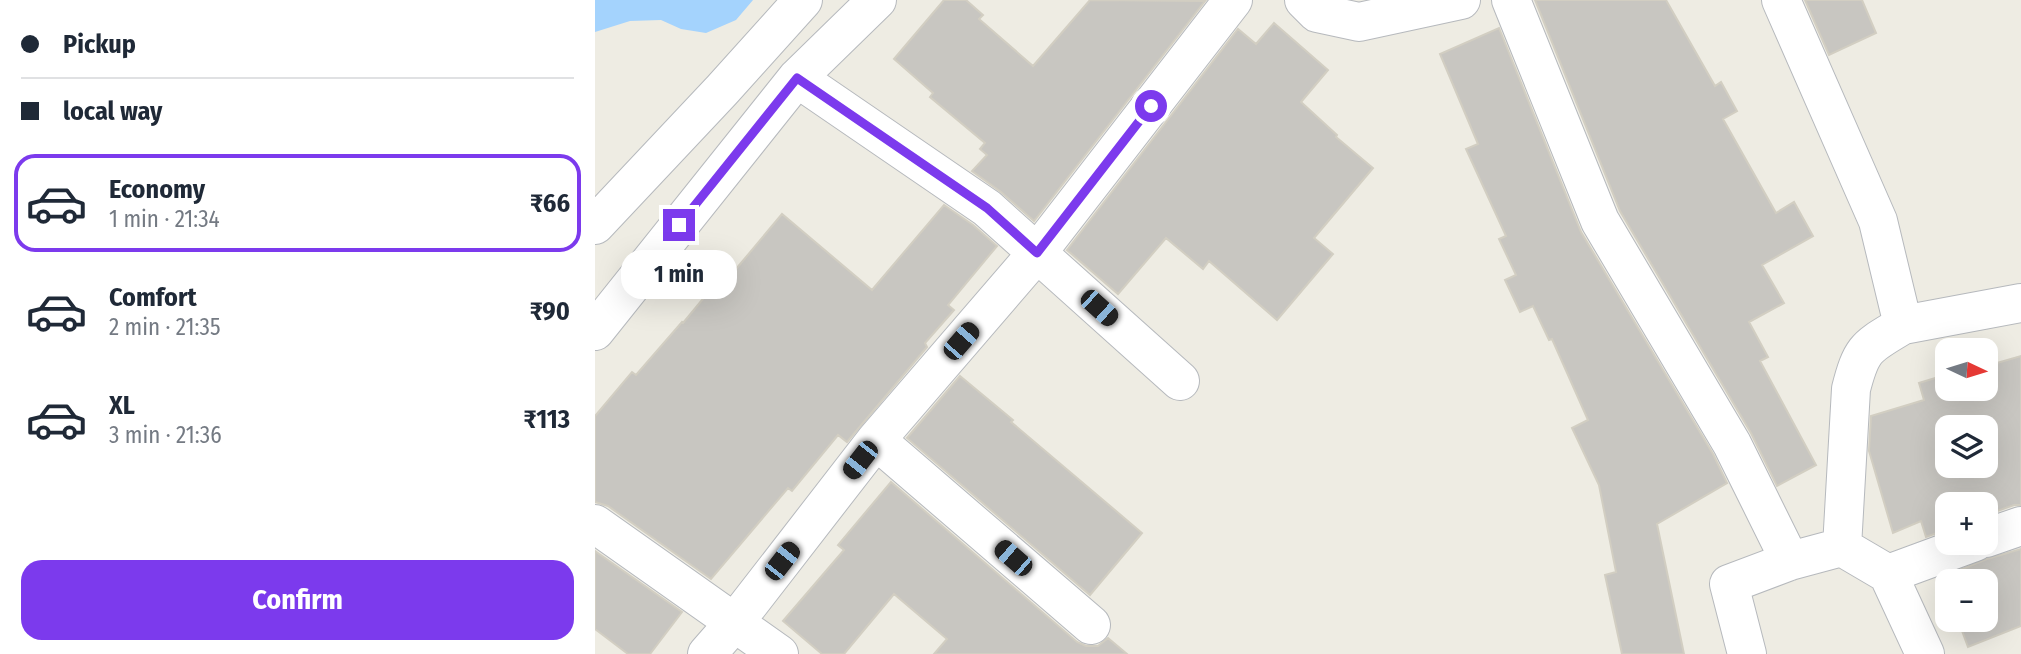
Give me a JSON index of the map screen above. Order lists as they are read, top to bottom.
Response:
{
  "north": "right",
  "page": {
    "banner": ["Pickup", "local way"],
    "list": [
      {
        "name": "Economy",
        "note": "1 min · 21:34",
        "value": "₹66"
      },
      {
        "name": "Comfort",
        "note": "2 min · 21:35",
        "value": "₹90"
      },
      {
        "name": "XL",
        "note": "3 min · 21:36",
        "value": "₹113"
      }
    ],
    "bubble": "1 min",
    "map_buttons": ["+", "−"],
    "buttons": "Confirm"
  }
}
